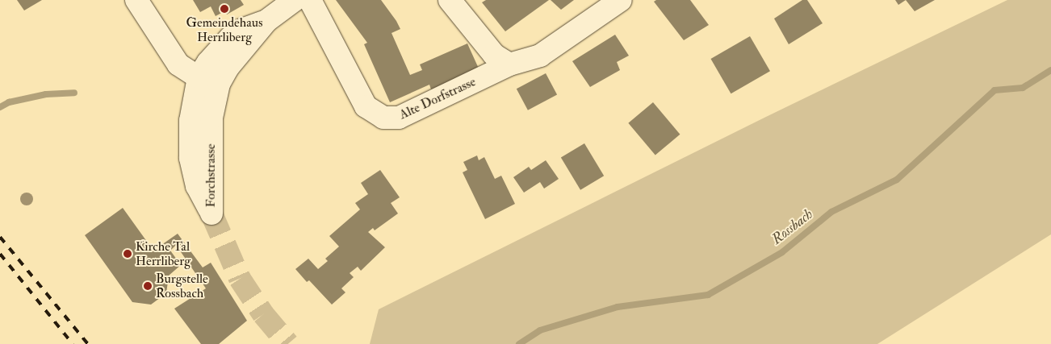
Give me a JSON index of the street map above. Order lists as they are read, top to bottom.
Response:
{
  "streets": {
    "street": ["Alte Dorfstrasse"]
  },
  "water": ["Rossbach"],
  "places": ["Gemeindehaus Herrliberg", "Kirche Tal Herrliberg", "Burgstelle Rossbach"]
}
